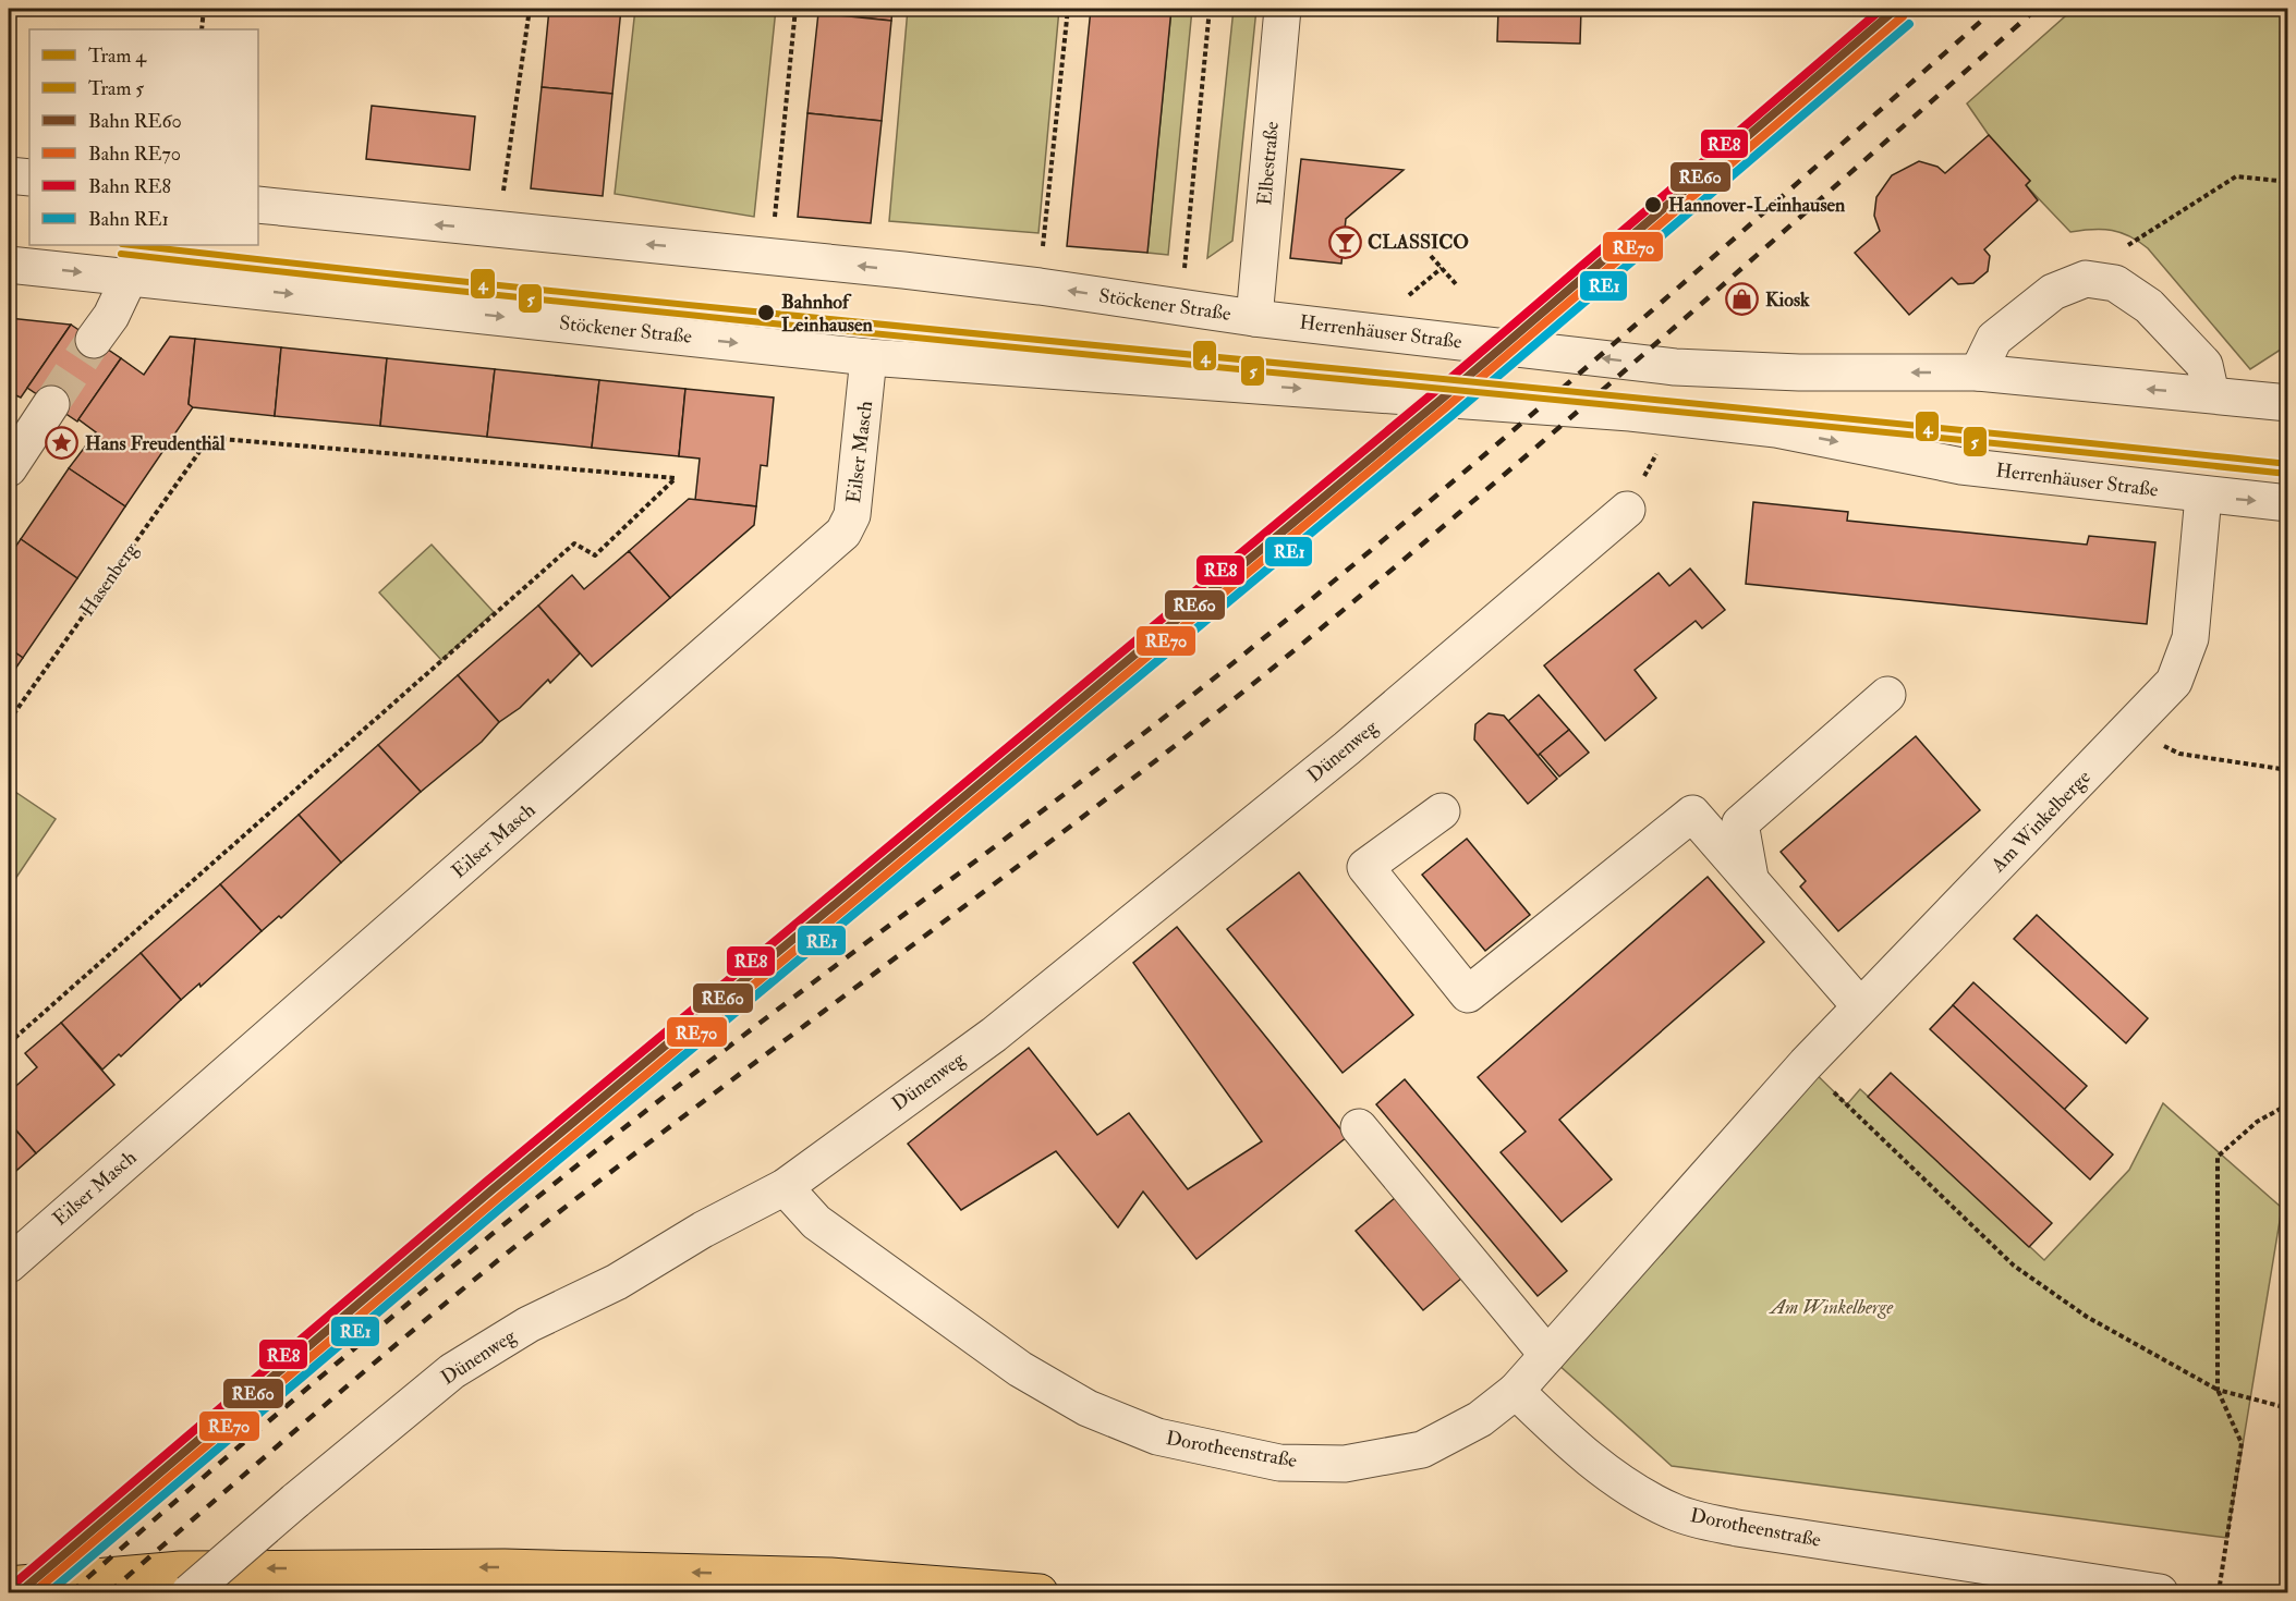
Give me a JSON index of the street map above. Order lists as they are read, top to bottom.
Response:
{
  "streets": {
    "street": [
      "Elbestraße",
      "Stöckener Straße",
      "Herrenhäuser Straße",
      "Eilser Masch",
      "Dünenweg",
      "Am Winkelberge",
      "Dorotheenstraße"
    ],
    "path": ["Hasenberg"]
  },
  "crossings": [
    ["Elbestraße", "Stöckener Straße"],
    ["Elbestraße", "Herrenhäuser Straße"],
    ["Stöckener Straße", "Herrenhäuser Straße"],
    ["Stöckener Straße", "Eilser Masch"],
    ["Herrenhäuser Straße", "Am Winkelberge"],
    ["Dünenweg", "Dorotheenstraße"],
    ["Am Winkelberge", "Dorotheenstraße"]
  ],
  "parks": ["Am Winkelberge"],
  "places": {
    "other": ["Hannover-Leinhausen", "Bahnhof Leinhausen"],
    "bar": ["CLASSICO"],
    "shop": ["Kiosk"],
    "place": ["Hans Freudenthal"]
  },
  "lines": [
    "rail line RE60",
    "rail line RE8",
    "rail line RE70",
    "rail line RE1",
    "tram line 4",
    "tram line 5"
  ],
  "legend": [
    "Tram 4",
    "Tram 5",
    "Bahn RE60",
    "Bahn RE70",
    "Bahn RE8",
    "Bahn RE1"
  ]
}
